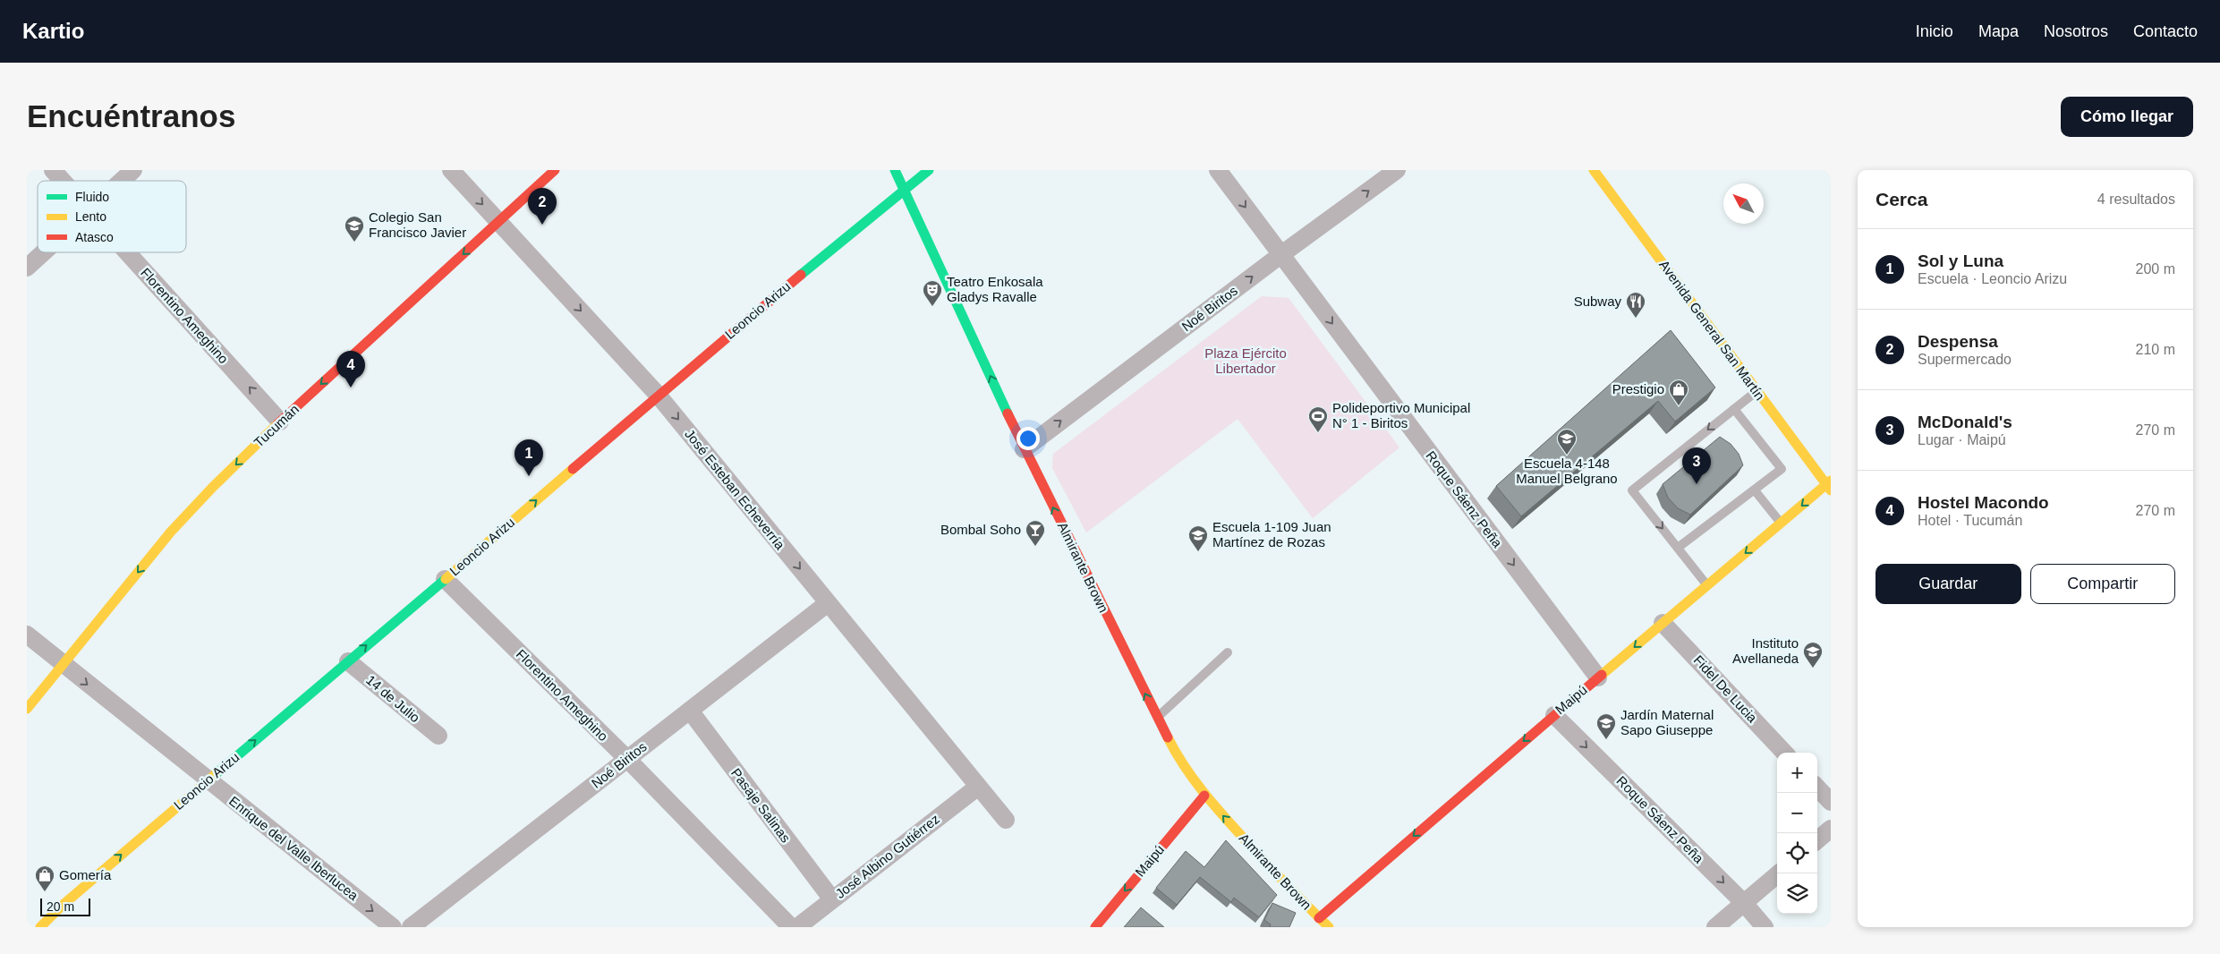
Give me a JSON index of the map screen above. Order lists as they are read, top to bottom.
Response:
{
  "streets": {
    "street": [
      "Noé Biritos",
      "Leoncio Arizu",
      "Florentino Ameghino",
      "Avenida General San Martín",
      "Tucumán",
      "José Esteban Echeverría",
      "Roque Sáenz Peña",
      "Almirante Brown",
      "Fidel De Lucia",
      "14 de Julio",
      "Maipú",
      "Pasaje Salinas",
      "Enrique del Valle Iberlucea",
      "José Albino Gutiérrez"
    ]
  },
  "crossings": [
    ["Noé Biritos", "Florentino Ameghino"],
    ["Noé Biritos", "José Esteban Echeverría"],
    ["Noé Biritos", "Roque Sáenz Peña"],
    ["Noé Biritos", "Almirante Brown"],
    ["Noé Biritos", "Pasaje Salinas"],
    ["Leoncio Arizu", "Florentino Ameghino"],
    ["Leoncio Arizu", "José Esteban Echeverría"],
    ["Leoncio Arizu", "Almirante Brown"],
    ["Leoncio Arizu", "14 de Julio"],
    ["Leoncio Arizu", "Enrique del Valle Iberlucea"],
    ["Florentino Ameghino", "Tucumán"],
    ["Avenida General San Martín", "Maipú"],
    ["Tucumán", "José Esteban Echeverría"],
    ["Tucumán", "Enrique del Valle Iberlucea"],
    ["José Esteban Echeverría", "José Albino Gutiérrez"],
    ["Roque Sáenz Peña", "Maipú"],
    ["Almirante Brown", "Maipú"],
    ["Fidel De Lucia", "Maipú"],
    ["Pasaje Salinas", "José Albino Gutiérrez"]
  ],
  "one_way": [
    "Noé Biritos",
    "Leoncio Arizu",
    "Tucumán",
    "José Esteban Echeverría",
    "Roque Sáenz Peña",
    "Almirante Brown",
    "Maipú",
    "Enrique del Valle Iberlucea"
  ],
  "parks": ["Plaza Ejército Libertador"],
  "places": {
    "school or university": [
      "Colegio San Francisco Javier",
      "Escuela 4-148 Manuel Belgrano",
      "Escuela 1-109 Juan Martínez de Rozas",
      "Instituto Avellaneda",
      "Jardín Maternal Sapo Giuseppe"
    ],
    "theatre": ["Teatro Enkosala Gladys Ravalle"],
    "restaurant": ["Subway"],
    "shop": ["Prestigio", "Gomería"],
    "sports": ["Polideportivo Municipal N° 1 - Biritos"],
    "bar": ["Bombal Soho"]
  },
  "legend": ["Fluido", "Lento", "Atasco"],
  "scale_bar": "20 m",
  "north": "top left",
  "page": {
    "header": "Kartio",
    "nav": [
      "Inicio",
      "Mapa",
      "Nosotros",
      "Contacto"
    ],
    "buttons": [
      "Cómo llegar",
      ["Guardar", "Compartir"]
    ],
    "title": "Encuéntranos",
    "heading": ["Cerca", "4 resultados"],
    "pins": [
      "2",
      "4",
      "1",
      "3"
    ],
    "list": [
      {
        "mark": "1",
        "name": "Sol y Luna",
        "note": "Escuela · Leoncio Arizu",
        "value": "200 m"
      },
      {
        "mark": "2",
        "name": "Despensa",
        "note": "Supermercado",
        "value": "210 m"
      },
      {
        "mark": "3",
        "name": "McDonald's",
        "note": "Lugar · Maipú",
        "value": "270 m"
      },
      {
        "mark": "4",
        "name": "Hostel Macondo",
        "note": "Hotel · Tucumán",
        "value": "270 m"
      }
    ],
    "map_buttons": ["+", "−"],
    "scale": "20 m"
  }
}
